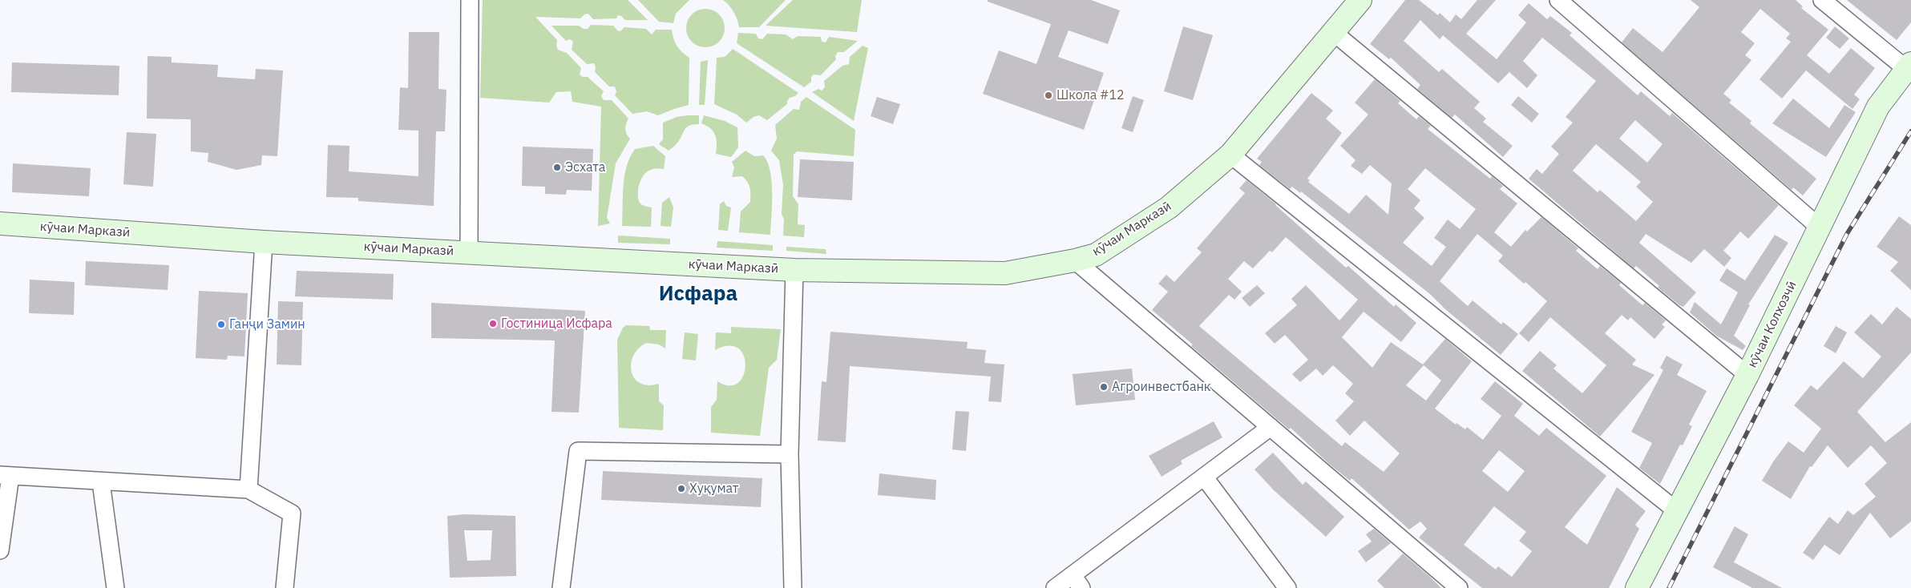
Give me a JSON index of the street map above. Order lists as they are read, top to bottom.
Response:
{
  "streets": {
    "main road": ["кӯчаи Марказӣ", "кӯчаи Колхозчӣ"]
  },
  "districts": ["Исфара"],
  "places": [
    "Школа #12",
    "Эсхата",
    "Гостиница Исфара",
    "Ганҷи Замин",
    "Агроинвестбанк",
    "Хуқумат"
  ]
}
